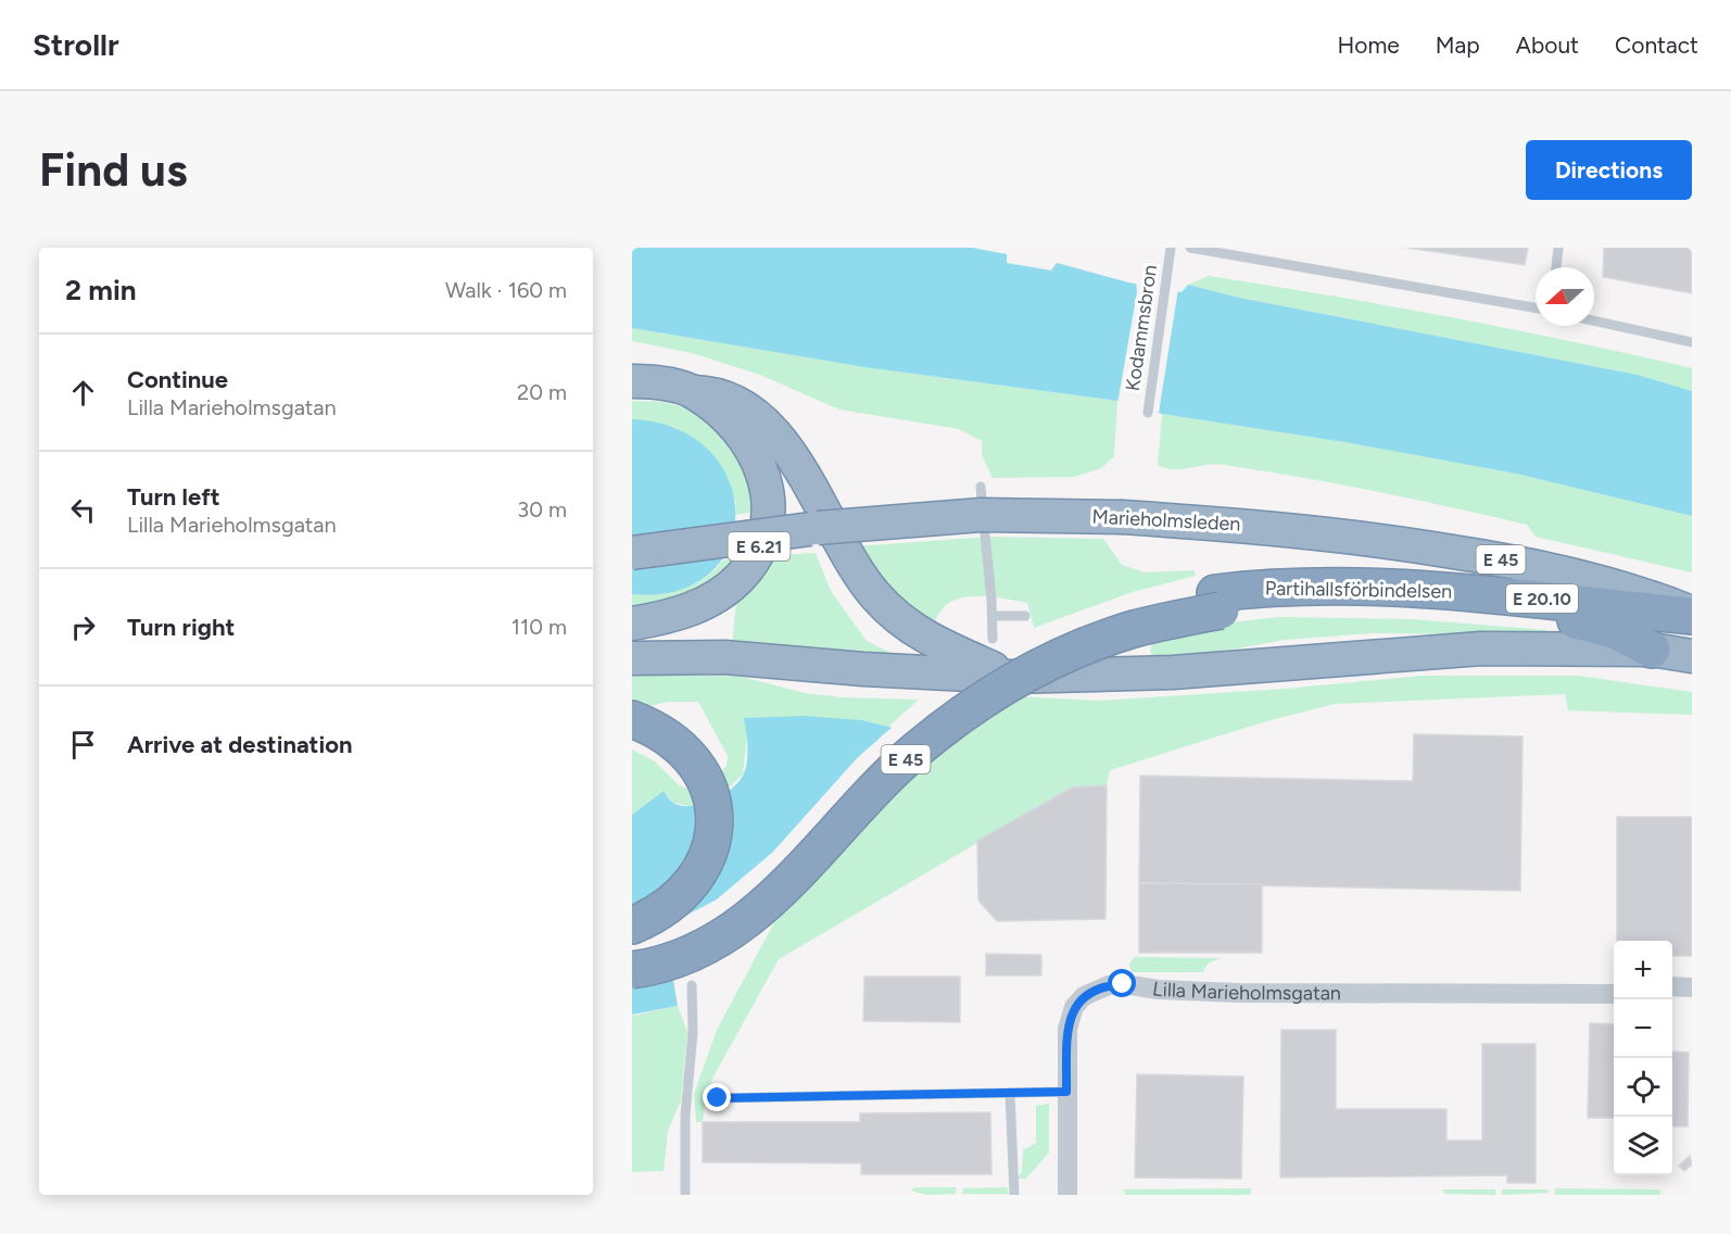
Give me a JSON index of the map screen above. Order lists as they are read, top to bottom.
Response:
{
  "streets": {
    "highway": [
      "Marieholmsleden",
      "E 6.21",
      "E 45",
      "Partihallsförbindelsen",
      "E 20.10"
    ],
    "street": ["Lilla Marieholmsgatan"],
    "lane": ["Kodammsbron"]
  },
  "crossings": [
    ["Marieholmsleden", "Partihallsförbindelsen"],
    ["E 45", "Partihallsförbindelsen"]
  ],
  "north": "left",
  "page": {
    "header": "Strollr",
    "nav": [
      "Home",
      "Map",
      "About",
      "Contact"
    ],
    "buttons": "Directions",
    "title": "Find us",
    "heading": ["2 min", "Walk · 160 m"],
    "list": [
      ["Continue", "Lilla Marieholmsgatan", "20 m"],
      ["Turn left", "Lilla Marieholmsgatan", "30 m"],
      ["Turn right", "110 m"],
      "Arrive at destination"
    ],
    "map_buttons": ["+", "−"]
  }
}
